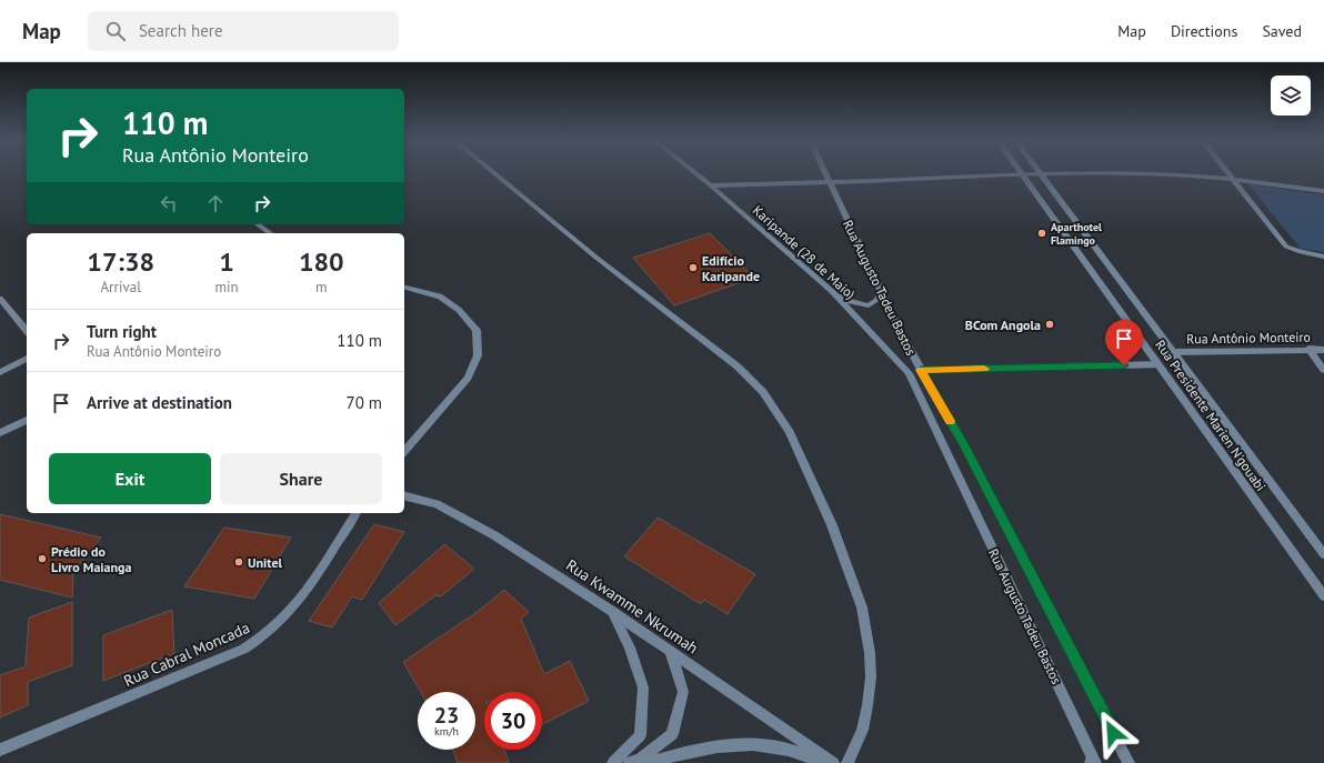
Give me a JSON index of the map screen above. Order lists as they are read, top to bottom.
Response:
{
  "streets": {
    "street": [
      "Karipande (28 de Maio)",
      "Rua Augusto Tadeu Bastos",
      "Rua Antônio Monteiro",
      "Rua Presidente Marien N'gouabi",
      "Rua Kwamme Nkrumah",
      "Rua Cabral Moncada"
    ]
  },
  "crossings": [
    ["Karipande (28 de Maio)", "Rua Augusto Tadeu Bastos"],
    ["Rua Antônio Monteiro", "Rua Presidente Marien N'gouabi"]
  ],
  "places": [
    "Aparthotel Flamingo",
    "Edifício Karipande",
    "BCom Angola",
    "Prédio do Livro Maianga",
    "Unitel"
  ],
  "page": {
    "header": "Map",
    "search": "Search here",
    "nav": ["Map", "Directions", "Saved"],
    "turn": ["110 m", "Rua Antônio Monteiro"],
    "eta": [
      "17:38",
      "Arrival",
      "1",
      "min",
      "180",
      "m"
    ],
    "list": [
      {
        "name": "Turn right",
        "note": "Rua Antônio Monteiro",
        "value": "110 m"
      },
      {
        "name": "Arrive at destination",
        "value": "70 m"
      }
    ],
    "buttons": ["Exit", "Share"],
    "speed": "23 km/h",
    "limit": "30"
  }
}
